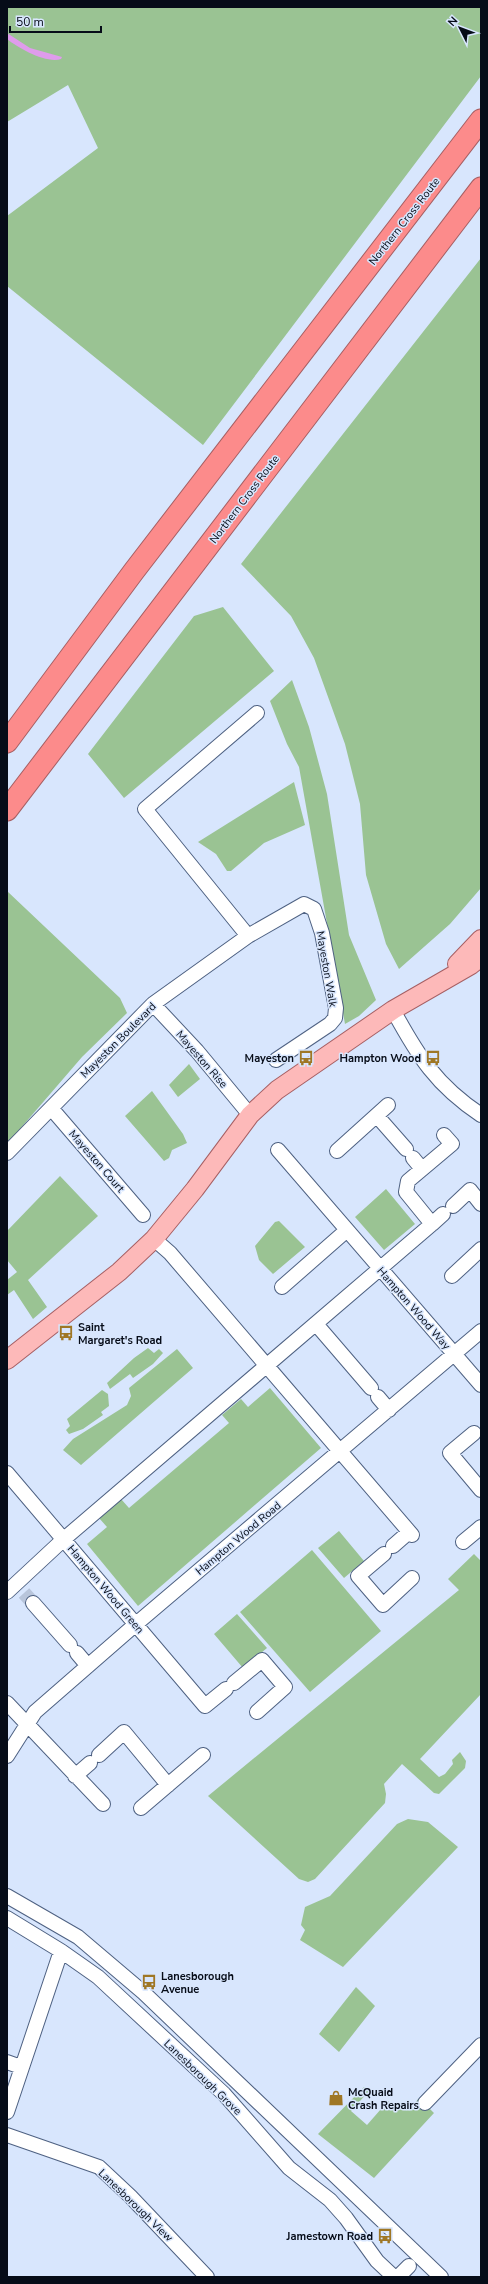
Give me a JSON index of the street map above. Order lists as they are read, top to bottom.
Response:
{
  "streets": {
    "highway": ["Northern Cross Route"],
    "street": [
      "Mayeston Walk",
      "Mayeston Boulevard",
      "Mayeston Rise",
      "Mayeston Court",
      "Hampton Wood Way",
      "Hampton Wood Road",
      "Hampton Wood Green",
      "Lanesborough Grove",
      "Lanesborough View"
    ]
  },
  "crossings": [
    ["Mayeston Walk", "Mayeston Boulevard"],
    ["Mayeston Boulevard", "Mayeston Rise"],
    ["Mayeston Boulevard", "Mayeston Court"],
    ["Hampton Wood Way", "Hampton Wood Road"],
    ["Hampton Wood Road", "Hampton Wood Green"]
  ],
  "places": {
    "bus stop": [
      "Mayeston",
      "Hampton Wood",
      "Saint Margaret's Road",
      "Lanesborough Avenue",
      "Jamestown Road"
    ],
    "shop": ["McQuaid Crash Repairs"]
  },
  "scale_bar": "50 m",
  "north": "top left"
}
